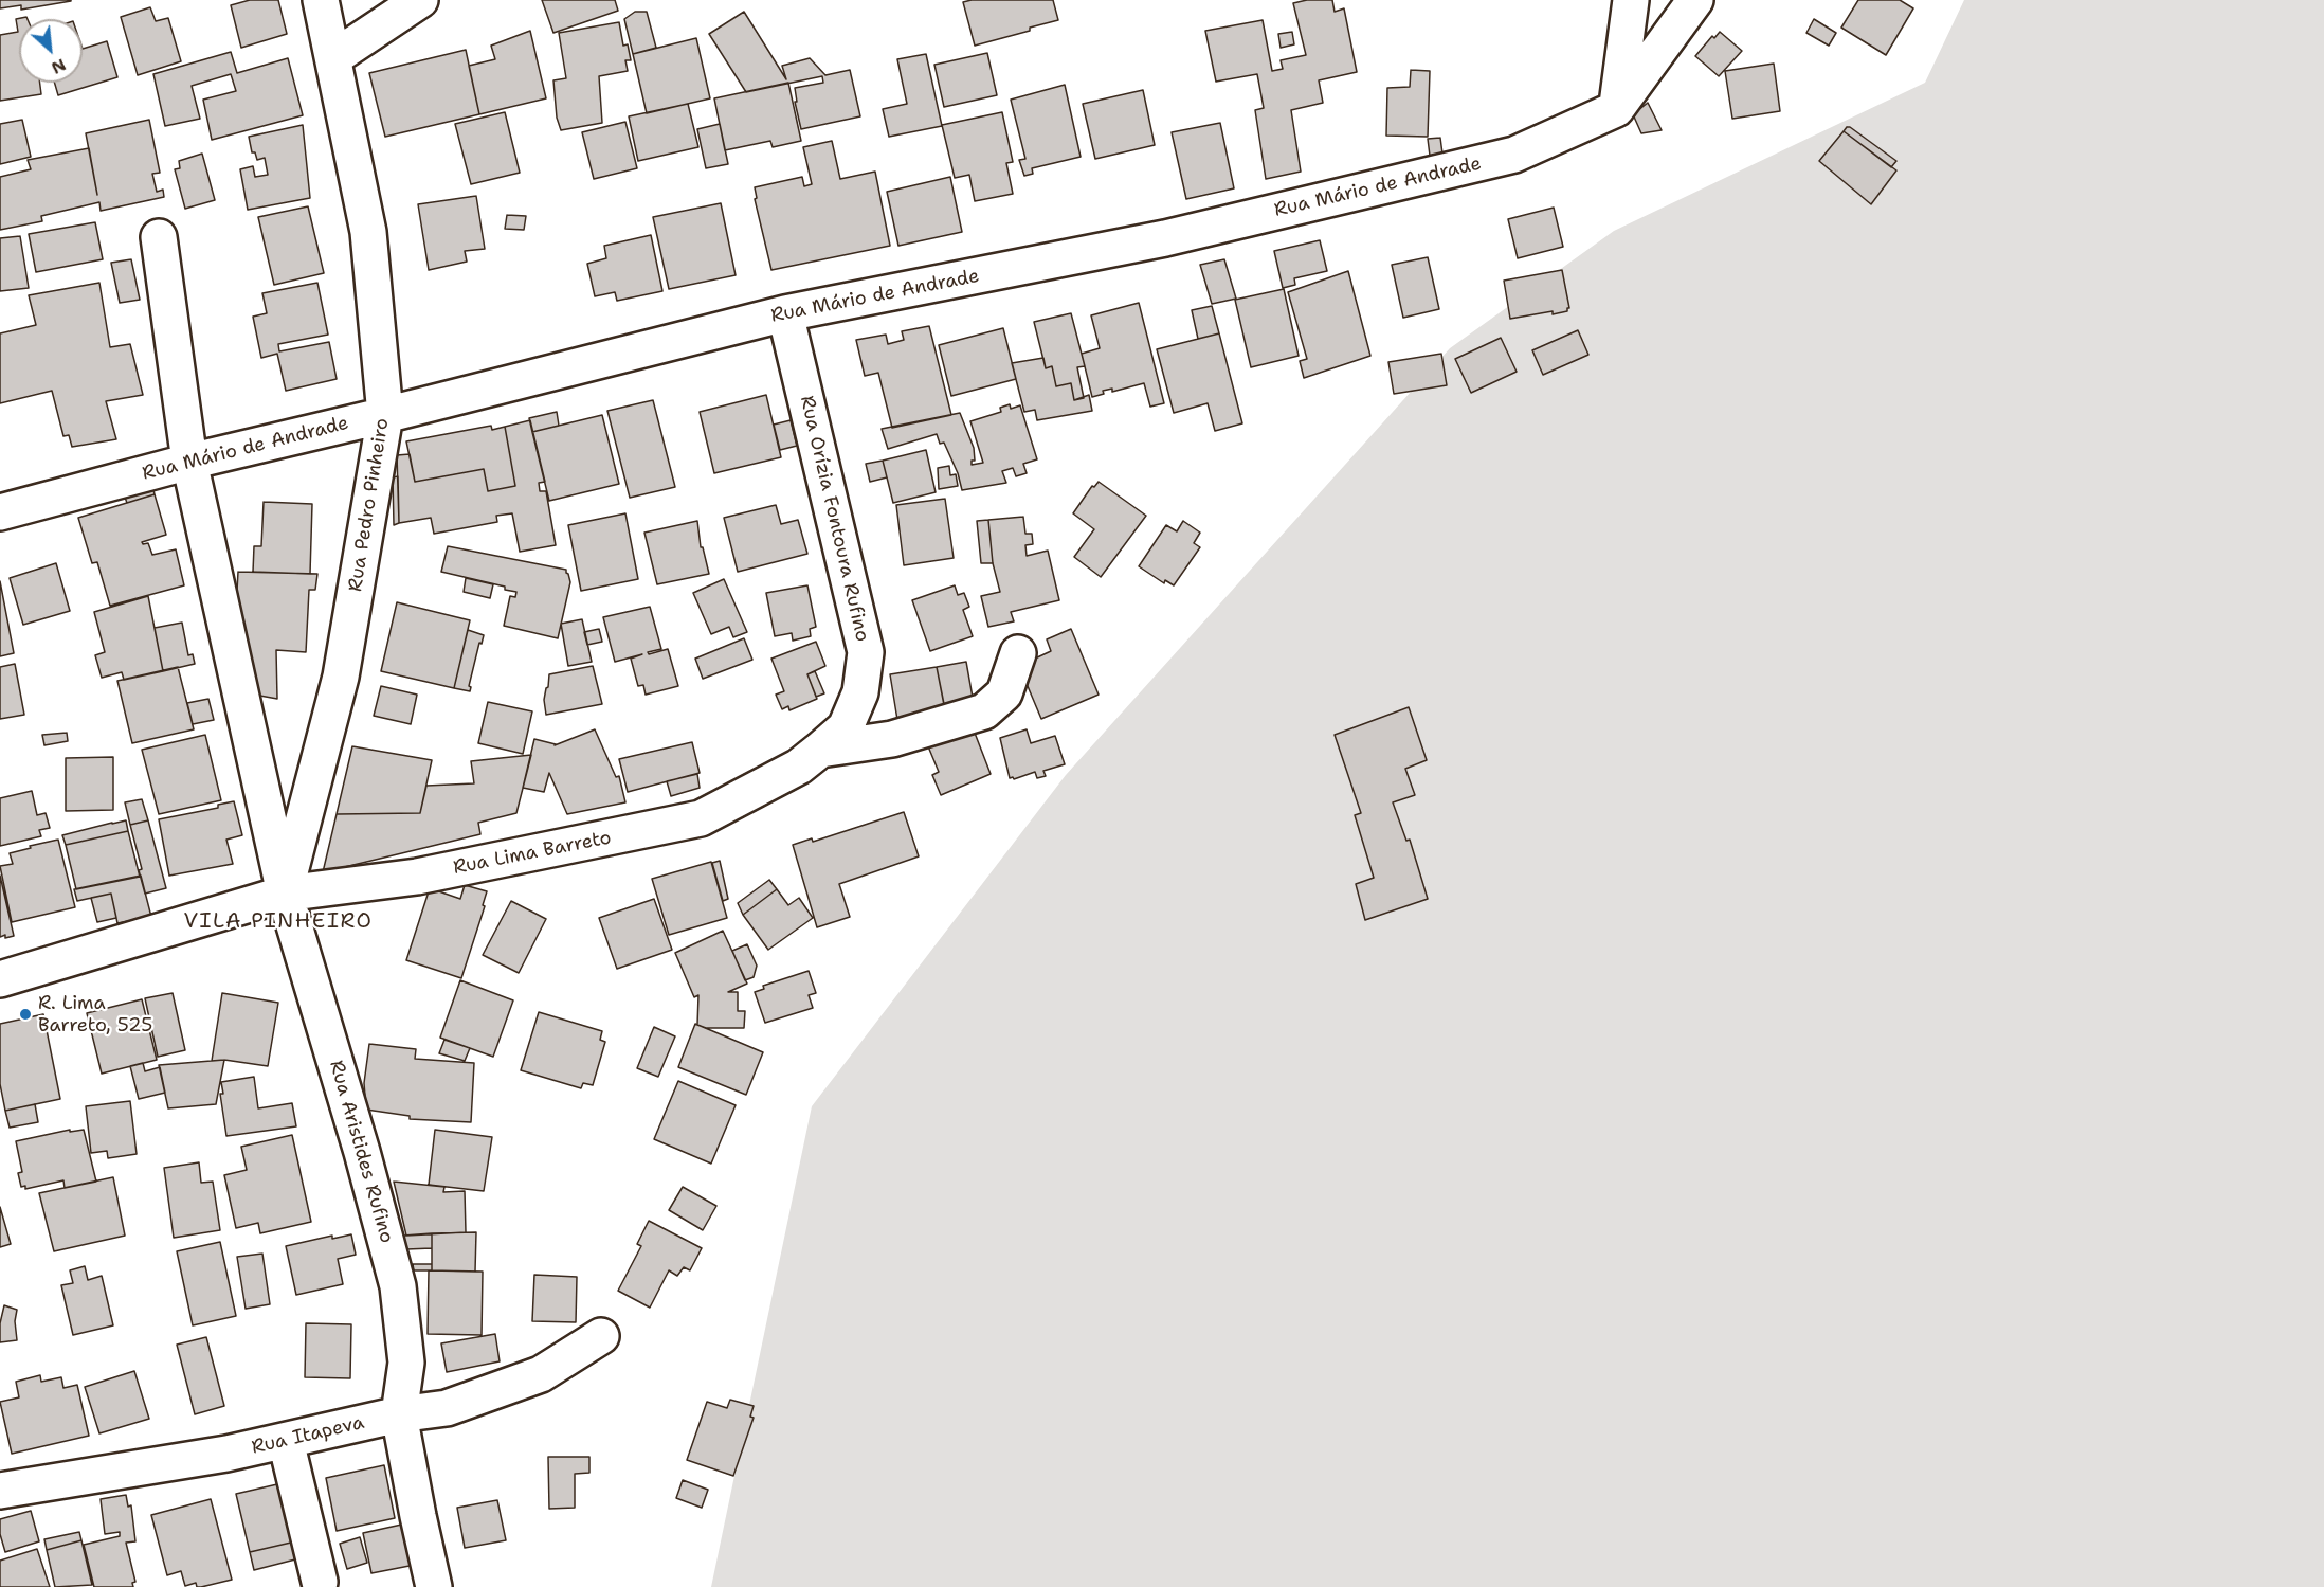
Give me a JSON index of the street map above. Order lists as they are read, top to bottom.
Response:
{
  "streets": {
    "street": [
      "Rua Mário de Andrade",
      "Rua Pedro Pinheiro",
      "Rua Orízia Fontoura Rufino",
      "Rua Lima Barreto",
      "Rua Aristides Rufino",
      "Rua Itapeva"
    ]
  },
  "crossings": [
    ["Rua Mário de Andrade", "Rua Pedro Pinheiro"],
    ["Rua Mário de Andrade", "Rua Orízia Fontoura Rufino"],
    ["Rua Mário de Andrade", "Rua Aristides Rufino"],
    ["Rua Pedro Pinheiro", "Rua Lima Barreto"],
    ["Rua Pedro Pinheiro", "Rua Aristides Rufino"],
    ["Rua Orízia Fontoura Rufino", "Rua Lima Barreto"],
    ["Rua Lima Barreto", "Rua Aristides Rufino"],
    ["Rua Aristides Rufino", "Rua Itapeva"]
  ],
  "districts": ["VILA PINHEIRO"],
  "places": ["R. Lima Barreto, 525"],
  "north": "bottom right"
}
